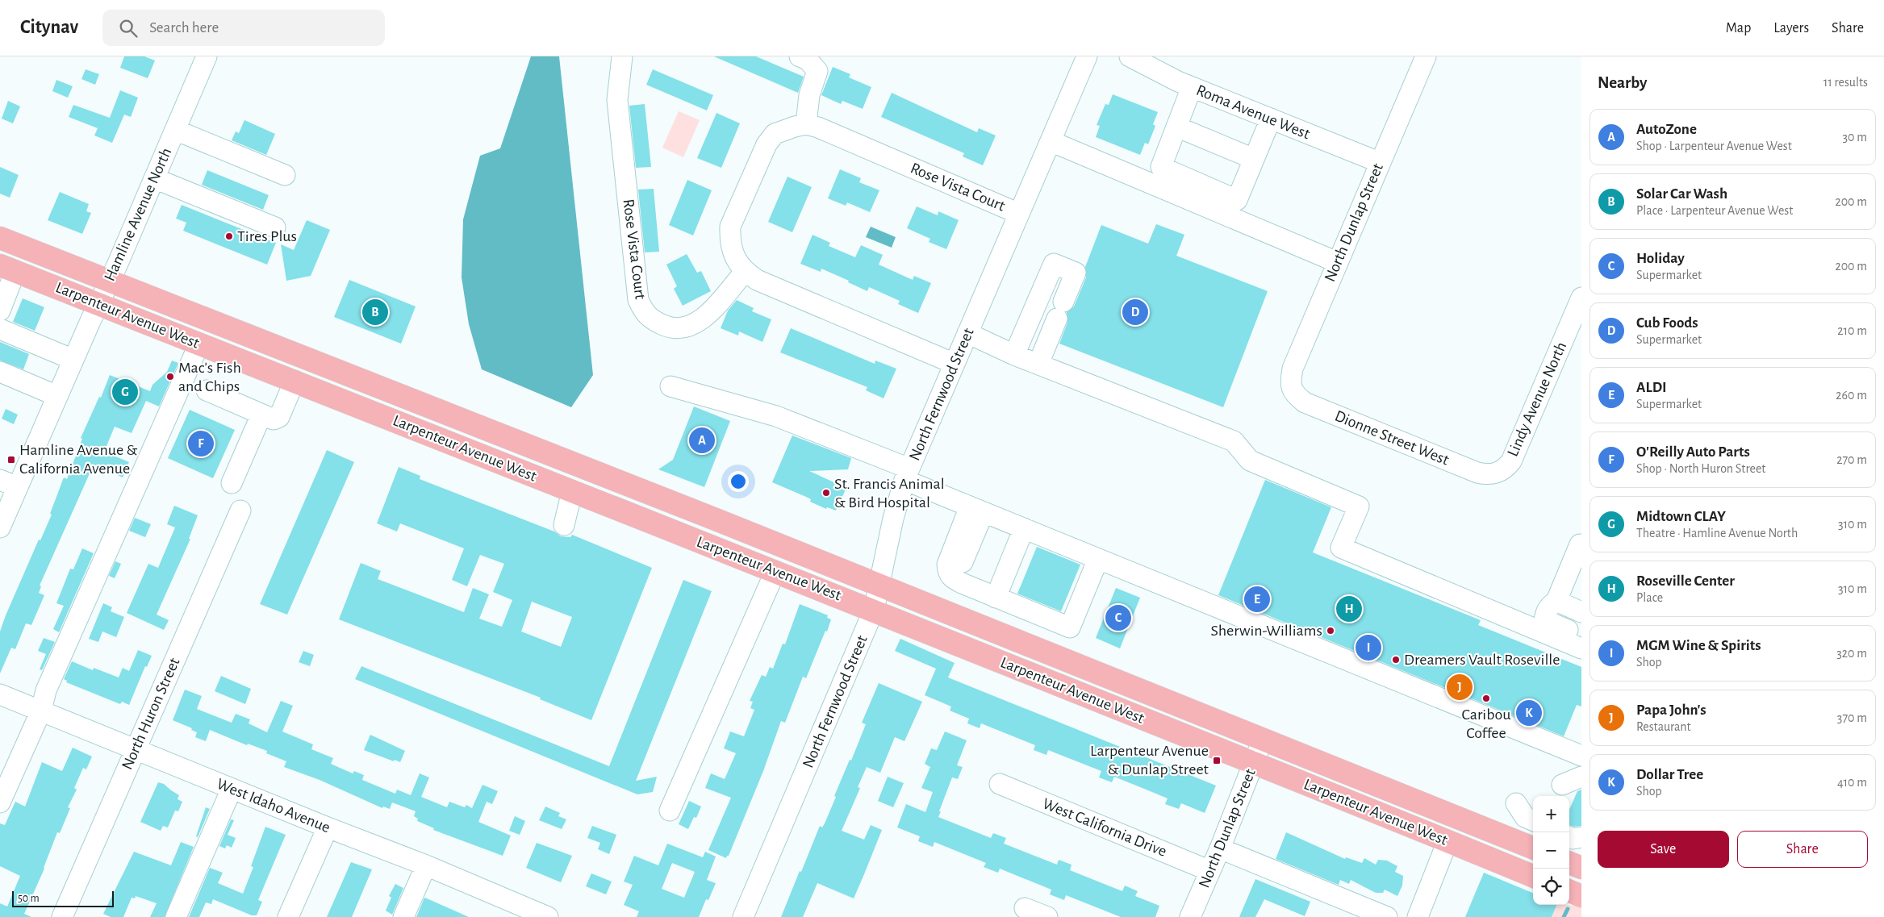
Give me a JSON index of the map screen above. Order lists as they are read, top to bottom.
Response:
{
  "streets": {
    "main road": ["Larpenteur Avenue West"],
    "street": [
      "Roma Avenue West",
      "Rose Vista Court",
      "Hamline Avenue North",
      "North Dunlap Street",
      "North Fernwood Street",
      "Lindy Avenue North",
      "Dionne Street West",
      "North Huron Street",
      "West Idaho Avenue",
      "West California Drive"
    ]
  },
  "crossings": [
    ["Roma Avenue West", "North Dunlap Street"],
    ["Rose Vista Court", "North Fernwood Street"],
    ["Hamline Avenue North", "Larpenteur Avenue West"],
    ["North Dunlap Street", "Larpenteur Avenue West"],
    ["North Dunlap Street", "Dionne Street West"],
    ["North Dunlap Street", "West California Drive"],
    ["Larpenteur Avenue West", "North Fernwood Street"],
    ["Lindy Avenue North", "Dionne Street West"],
    ["North Huron Street", "West Idaho Avenue"]
  ],
  "places": {
    "other": [
      "Tires Plus",
      "Mac's Fish and Chips",
      "St. Francis Animal & Bird Hospital",
      "Sherwin-Williams",
      "Dreamers Vault Roseville",
      "Caribou Coffee"
    ],
    "transit": ["Hamline Avenue & California Avenue", "Larpenteur Avenue & Dunlap Street"]
  },
  "scale_bar": "50 m",
  "page": {
    "header": "Citynav",
    "search": "Search here",
    "nav": ["Map", "Layers", "Share"],
    "heading": ["Nearby", "11 results"],
    "list": [
      {
        "mark": "A",
        "name": "AutoZone",
        "note": "Shop · Larpenteur Avenue West",
        "value": "30 m"
      },
      {
        "mark": "B",
        "name": "Solar Car Wash",
        "note": "Place · Larpenteur Avenue West",
        "value": "200 m"
      },
      {
        "mark": "C",
        "name": "Holiday",
        "note": "Supermarket",
        "value": "200 m"
      },
      {
        "mark": "D",
        "name": "Cub Foods",
        "note": "Supermarket",
        "value": "210 m"
      },
      {
        "mark": "E",
        "name": "ALDI",
        "note": "Supermarket",
        "value": "260 m"
      },
      {
        "mark": "F",
        "name": "O'Reilly Auto Parts",
        "note": "Shop · North Huron Street",
        "value": "270 m"
      },
      {
        "mark": "G",
        "name": "Midtown CLAY",
        "note": "Theatre · Hamline Avenue North",
        "value": "310 m"
      },
      {
        "mark": "H",
        "name": "Roseville Center",
        "note": "Place",
        "value": "310 m"
      },
      {
        "mark": "I",
        "name": "MGM Wine & Spirits",
        "note": "Shop",
        "value": "320 m"
      },
      {
        "mark": "J",
        "name": "Papa John's",
        "note": "Restaurant",
        "value": "370 m"
      },
      {
        "mark": "K",
        "name": "Dollar Tree",
        "note": "Shop",
        "value": "410 m"
      }
    ],
    "pins": [
      "B",
      "D",
      "G",
      "A",
      "F",
      "E",
      "H",
      "C",
      "I",
      "J",
      "K"
    ],
    "map_buttons": ["+", "−"],
    "buttons": ["Save", "Share"],
    "scale": "50 m"
  }
}
